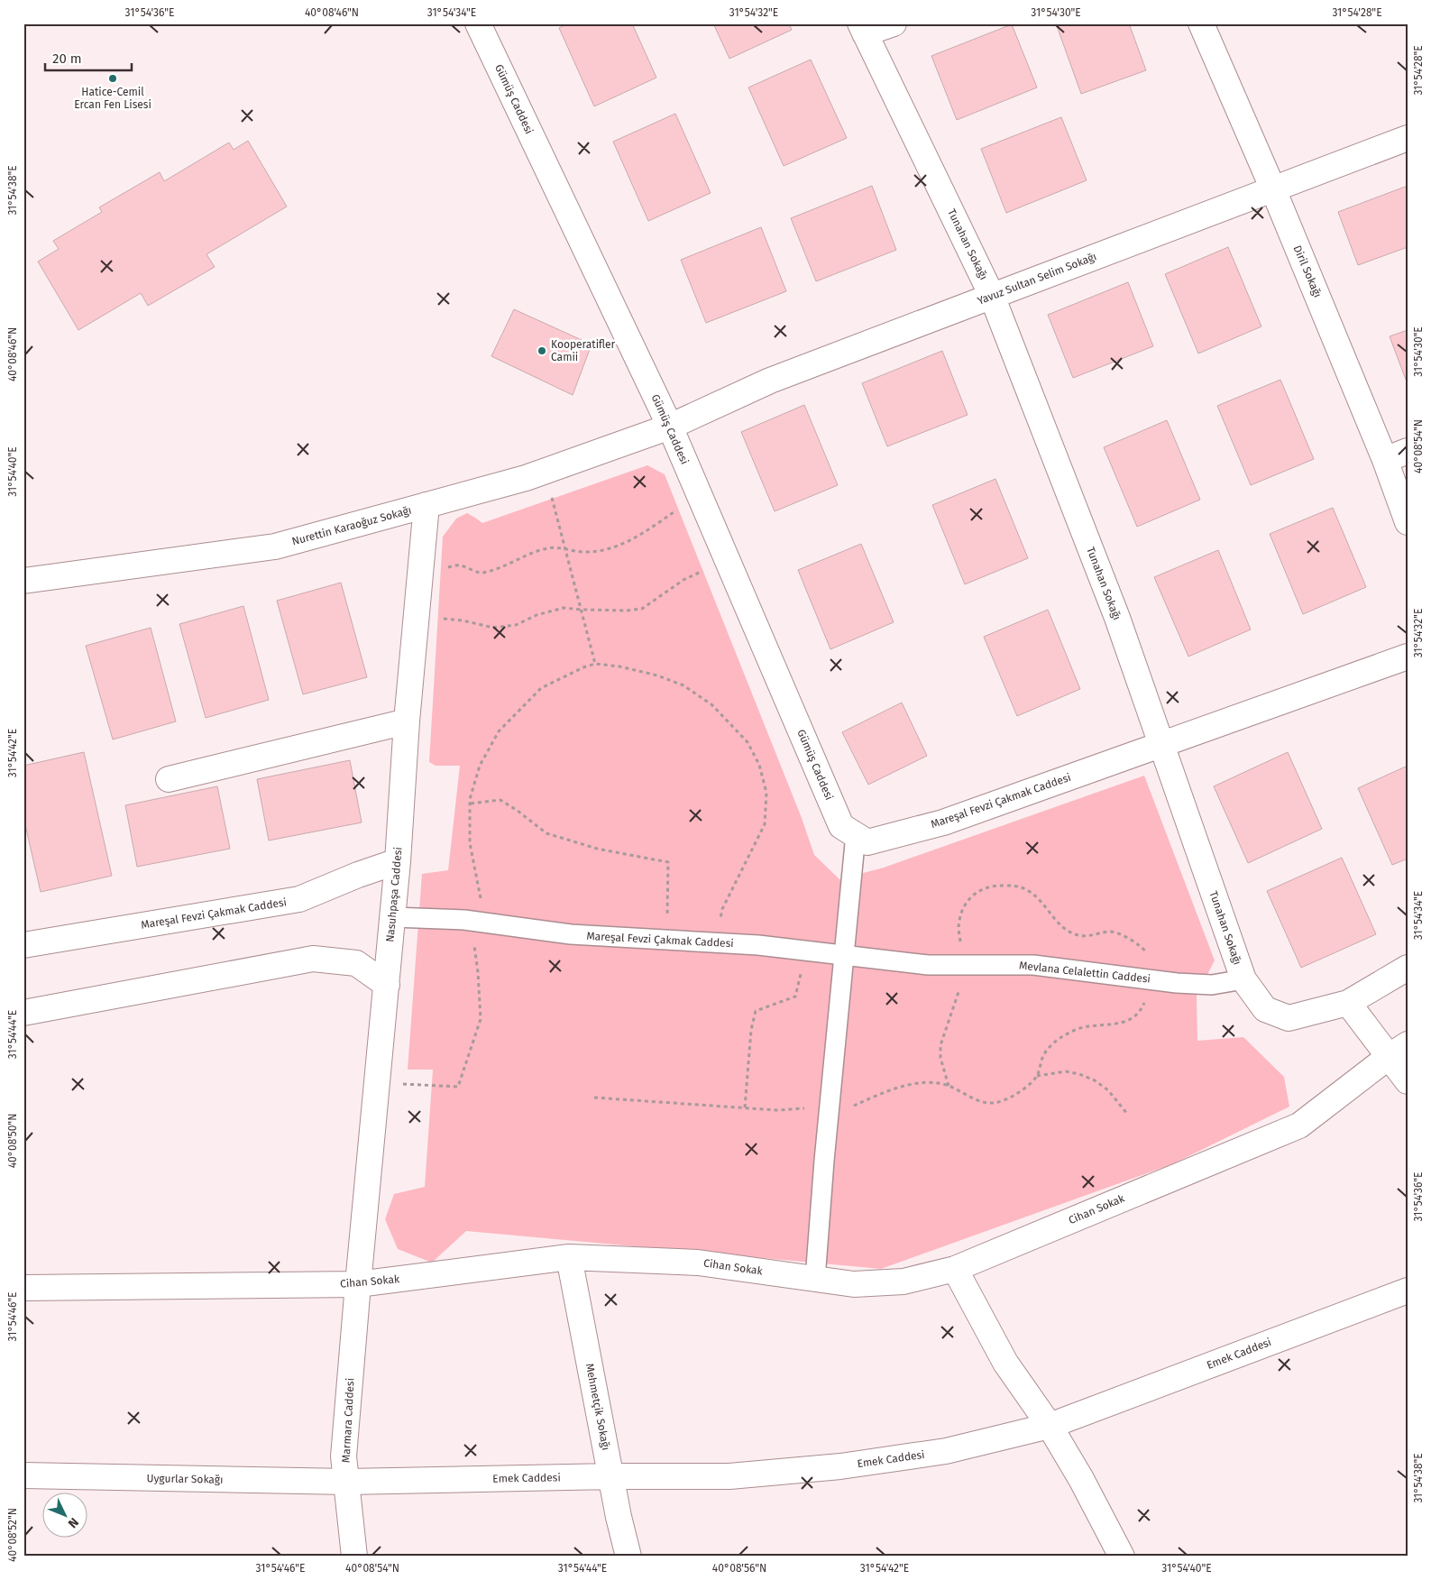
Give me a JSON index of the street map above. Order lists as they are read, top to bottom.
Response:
{
  "streets": {
    "street": [
      "Gümüş Caddesi",
      "Tunahan Sokağı",
      "Diril Sokağı",
      "Yavuz Sultan Selim Sokağı",
      "Nurettin Karaoğuz Sokağı",
      "Mareşal Fevzi Çakmak Caddesi",
      "Nasuhpaşa Caddesi",
      "Mevlana Celalettin Caddesi",
      "Cihan Sokak",
      "Emek Caddesi",
      "Mehmetçik Sokağı",
      "Marmara Caddesi",
      "Uygurlar Sokağı"
    ]
  },
  "crossings": [
    ["Gümüş Caddesi", "Yavuz Sultan Selim Sokağı"],
    ["Gümüş Caddesi", "Nurettin Karaoğuz Sokağı"],
    ["Gümüş Caddesi", "Mareşal Fevzi Çakmak Caddesi"],
    ["Tunahan Sokağı", "Yavuz Sultan Selim Sokağı"],
    ["Tunahan Sokağı", "Mareşal Fevzi Çakmak Caddesi"],
    ["Tunahan Sokağı", "Mevlana Celalettin Caddesi"],
    ["Diril Sokağı", "Yavuz Sultan Selim Sokağı"],
    ["Yavuz Sultan Selim Sokağı", "Nurettin Karaoğuz Sokağı"],
    ["Nurettin Karaoğuz Sokağı", "Nasuhpaşa Caddesi"],
    ["Mareşal Fevzi Çakmak Caddesi", "Nasuhpaşa Caddesi"],
    ["Mareşal Fevzi Çakmak Caddesi", "Mevlana Celalettin Caddesi"],
    ["Nasuhpaşa Caddesi", "Cihan Sokak"],
    ["Nasuhpaşa Caddesi", "Marmara Caddesi"],
    ["Cihan Sokak", "Mehmetçik Sokağı"],
    ["Cihan Sokak", "Marmara Caddesi"],
    ["Emek Caddesi", "Mehmetçik Sokağı"],
    ["Emek Caddesi", "Marmara Caddesi"],
    ["Emek Caddesi", "Uygurlar Sokağı"],
    ["Marmara Caddesi", "Uygurlar Sokağı"]
  ],
  "places": ["Hatice-Cemil Ercan Fen Lisesi", "Kooperatifler Camii"],
  "scale_bar": "20 m",
  "north": "bottom right",
  "coordinates": [
    "31°54'36\"E",
    "40°08'46\"N",
    "31°54'34\"E",
    "31°54'32\"E",
    "31°54'30\"E",
    "31°54'28\"E",
    "31°54'38\"E",
    "40°08'54\"N",
    "31°54'40\"E",
    "31°54'42\"E",
    "31°54'44\"E",
    "40°08'50\"N",
    "31°54'46\"E",
    "40°08'52\"N",
    "40°08'56\"N"
  ]
}
